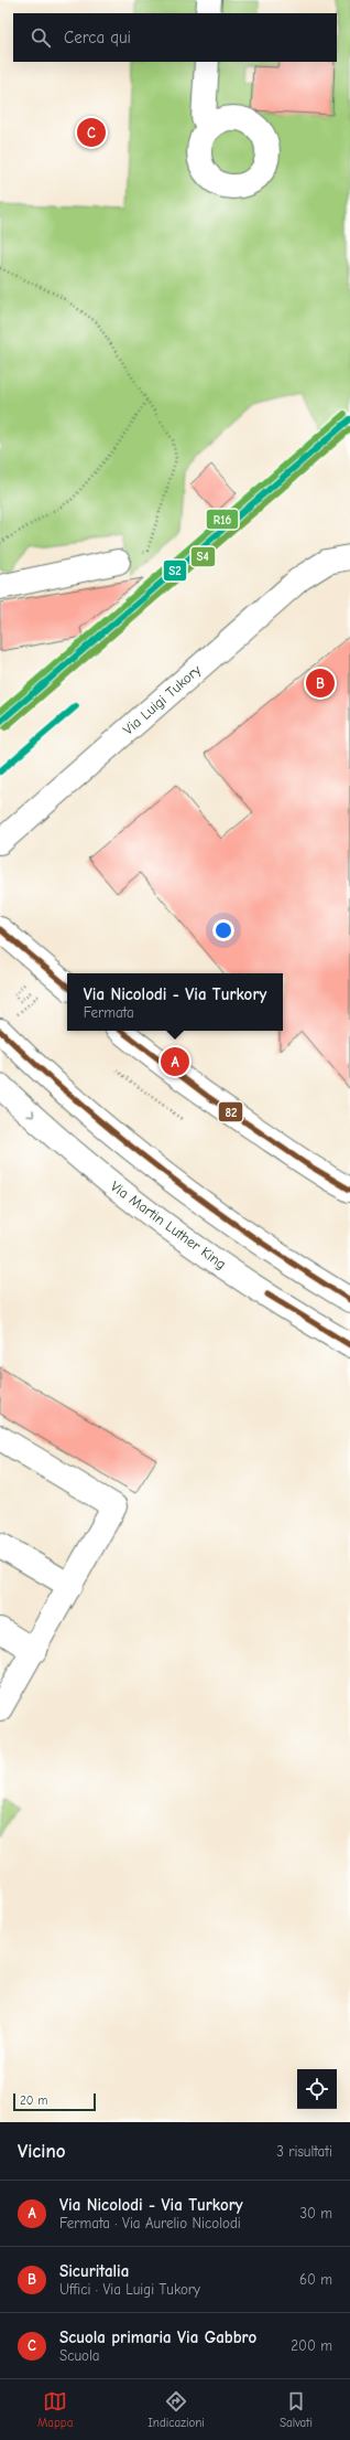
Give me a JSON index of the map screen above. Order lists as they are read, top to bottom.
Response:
{
  "streets": {
    "street": ["Via Luigi Tukory", "Via Martin Luther King"]
  },
  "lines": [
    "transit line R16",
    "transit line S2",
    "transit line S4",
    "transit line 82"
  ],
  "scale_bar": "20 m",
  "page": {
    "search": "Cerca qui",
    "pins": ["C", "B", "A"],
    "popup": ["Via Nicolodi - Via Turkory", "Fermata"],
    "scale": "20 m",
    "heading": ["Vicino", "3 risultati"],
    "list": [
      {
        "mark": "A",
        "name": "Via Nicolodi - Via Turkory",
        "note": "Fermata · Via Aurelio Nicolodi",
        "value": "30 m"
      },
      {
        "mark": "B",
        "name": "Sicuritalia",
        "note": "Uffici · Via Luigi Tukory",
        "value": "60 m"
      },
      {
        "mark": "C",
        "name": "Scuola primaria Via Gabbro",
        "note": "Scuola",
        "value": "200 m"
      }
    ],
    "nav": ["Mappa", "Indicazioni", "Salvati"]
  }
}
